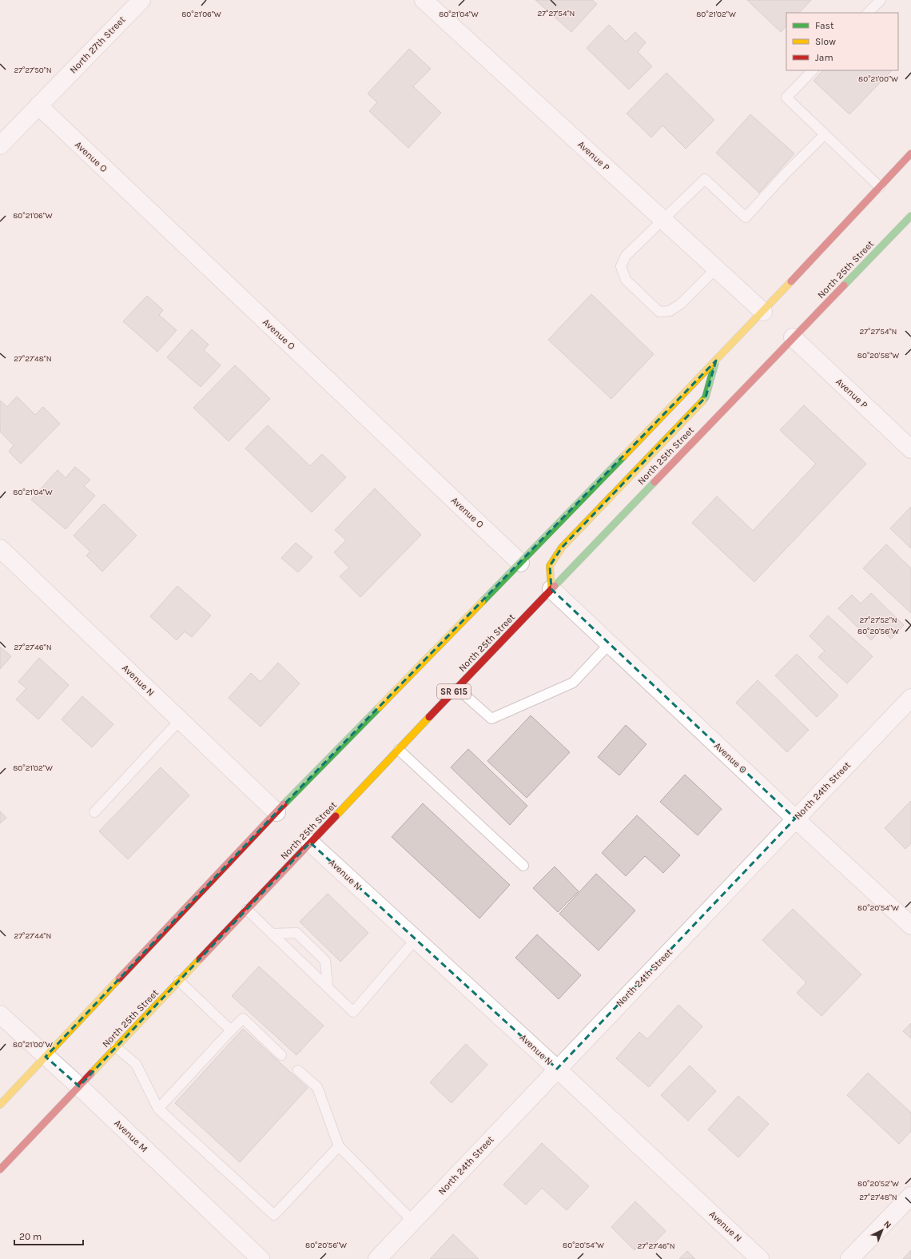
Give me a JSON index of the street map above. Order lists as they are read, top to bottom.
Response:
{
  "streets": {
    "main road": ["North 25th Street", "SR 615"],
    "street": [
      "North 27th Street",
      "Avenue P",
      "Avenue O",
      "Avenue N",
      "North 24th Street",
      "Avenue M"
    ]
  },
  "crossings": [
    ["North 27th Street", "Avenue O"],
    ["Avenue P", "North 25th Street"],
    ["Avenue O", "North 25th Street"],
    ["Avenue O", "North 24th Street"],
    ["North 25th Street", "Avenue N"],
    ["North 25th Street", "Avenue M"],
    ["Avenue N", "North 24th Street"]
  ],
  "legend": ["Fast", "Slow", "Jam"],
  "scale_bar": "20 m",
  "north": "top right",
  "coordinates": [
    "27°27'54\"N",
    "80°21'06\"W",
    "80°21'04\"W",
    "80°21'02\"W",
    "27°27'50\"N",
    "80°21'00\"W",
    "80°20'58\"W",
    "27°27'48\"N",
    "27°27'52\"N",
    "80°20'56\"W",
    "27°27'46\"N",
    "80°20'54\"W",
    "27°27'44\"N",
    "80°20'52\"W"
  ]
}
